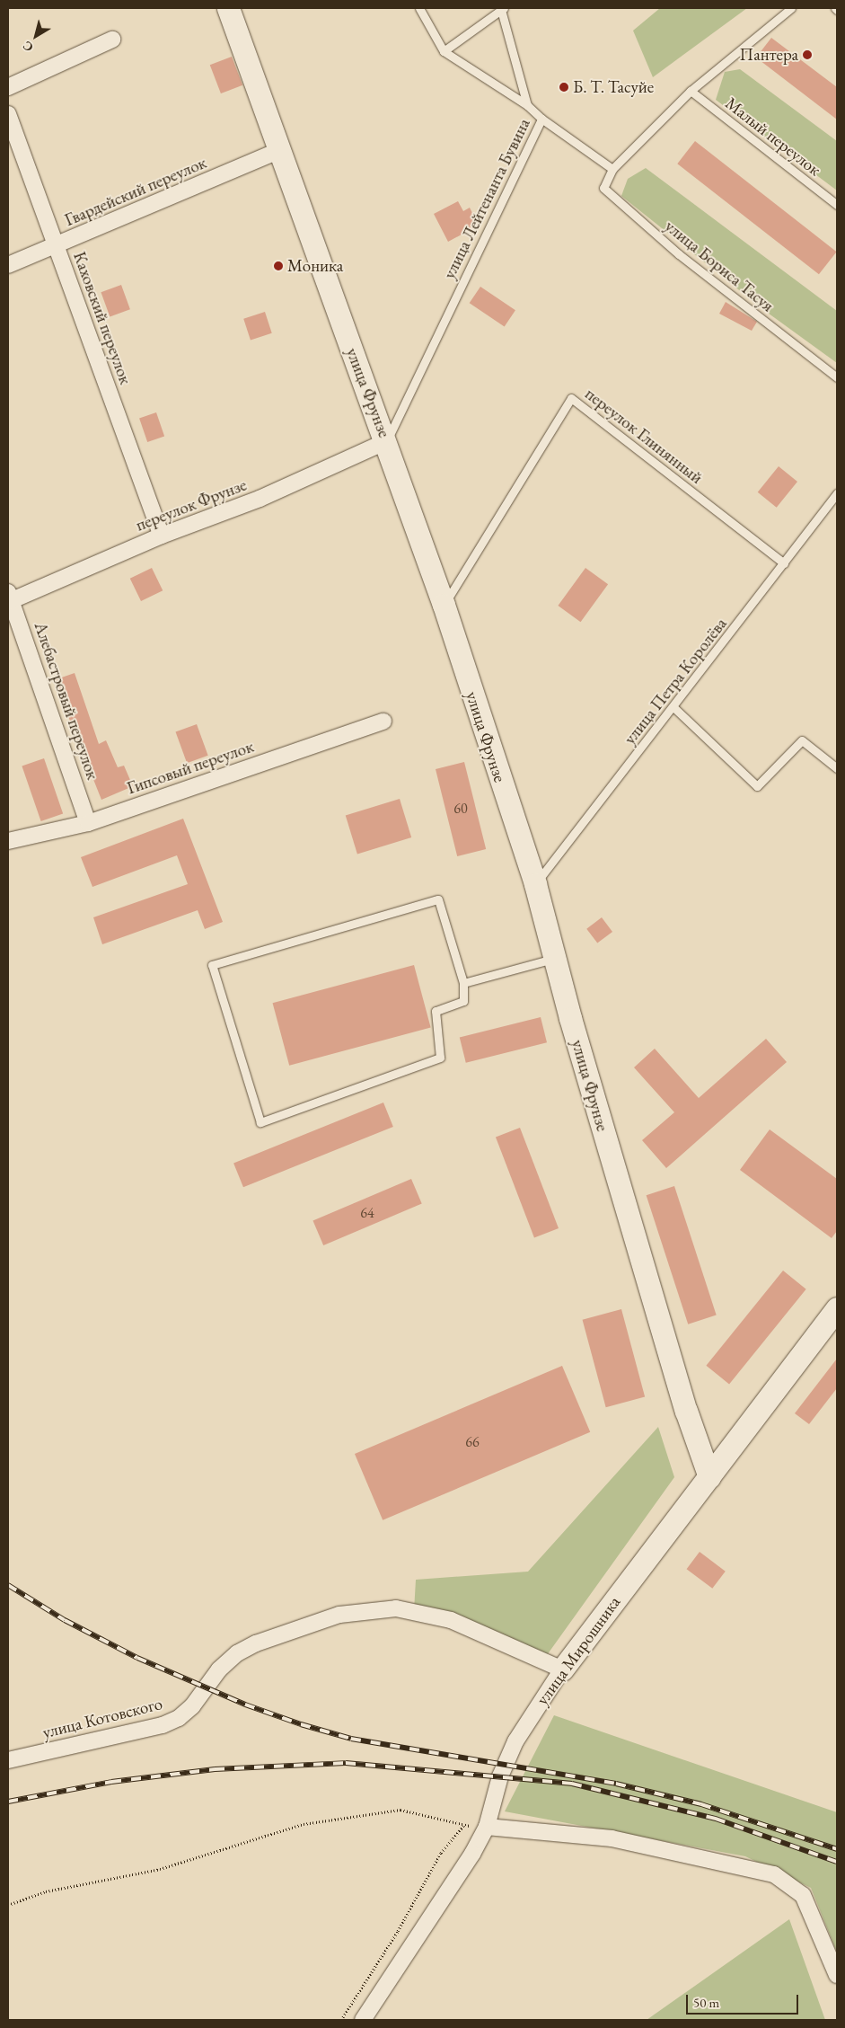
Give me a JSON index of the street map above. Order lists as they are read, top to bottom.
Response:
{
  "streets": {
    "main road": ["улица Фрунзе", "улица Мирошника"],
    "street": [
      "Гвардейский переулок",
      "Каховский переулок",
      "переулок Фрунзе",
      "Алебастровый переулок",
      "Гипсовый переулок",
      "улица Котовского"
    ],
    "lane": [
      "Малый переулок",
      "улица Лейтенанта Бувина",
      "улица Бориса Тасуя",
      "переулок Глинянный",
      "улица Петра Королёва"
    ]
  },
  "crossings": [
    ["Гвардейский переулок", "Каховский переулок"],
    ["Гвардейский переулок", "улица Фрунзе"],
    ["улица Лейтенанта Бувина", "улица Бориса Тасуя"],
    ["улица Лейтенанта Бувина", "улица Фрунзе"],
    ["улица Лейтенанта Бувина", "переулок Фрунзе"],
    ["Каховский переулок", "переулок Фрунзе"],
    ["улица Фрунзе", "переулок Глинянный"],
    ["улица Фрунзе", "переулок Фрунзе"],
    ["улица Фрунзе", "улица Петра Королёва"],
    ["улица Фрунзе", "улица Мирошника"],
    ["переулок Глинянный", "улица Петра Королёва"],
    ["переулок Фрунзе", "Алебастровый переулок"],
    ["Алебастровый переулок", "Гипсовый переулок"],
    ["улица Мирошника", "улица Котовского"]
  ],
  "places": ["Пантера", "Б. Т. Тасуйе", "Моника"],
  "house_numbers": ["60", "64", "66"],
  "scale_bar": "50 m",
  "north": "bottom left"
}
